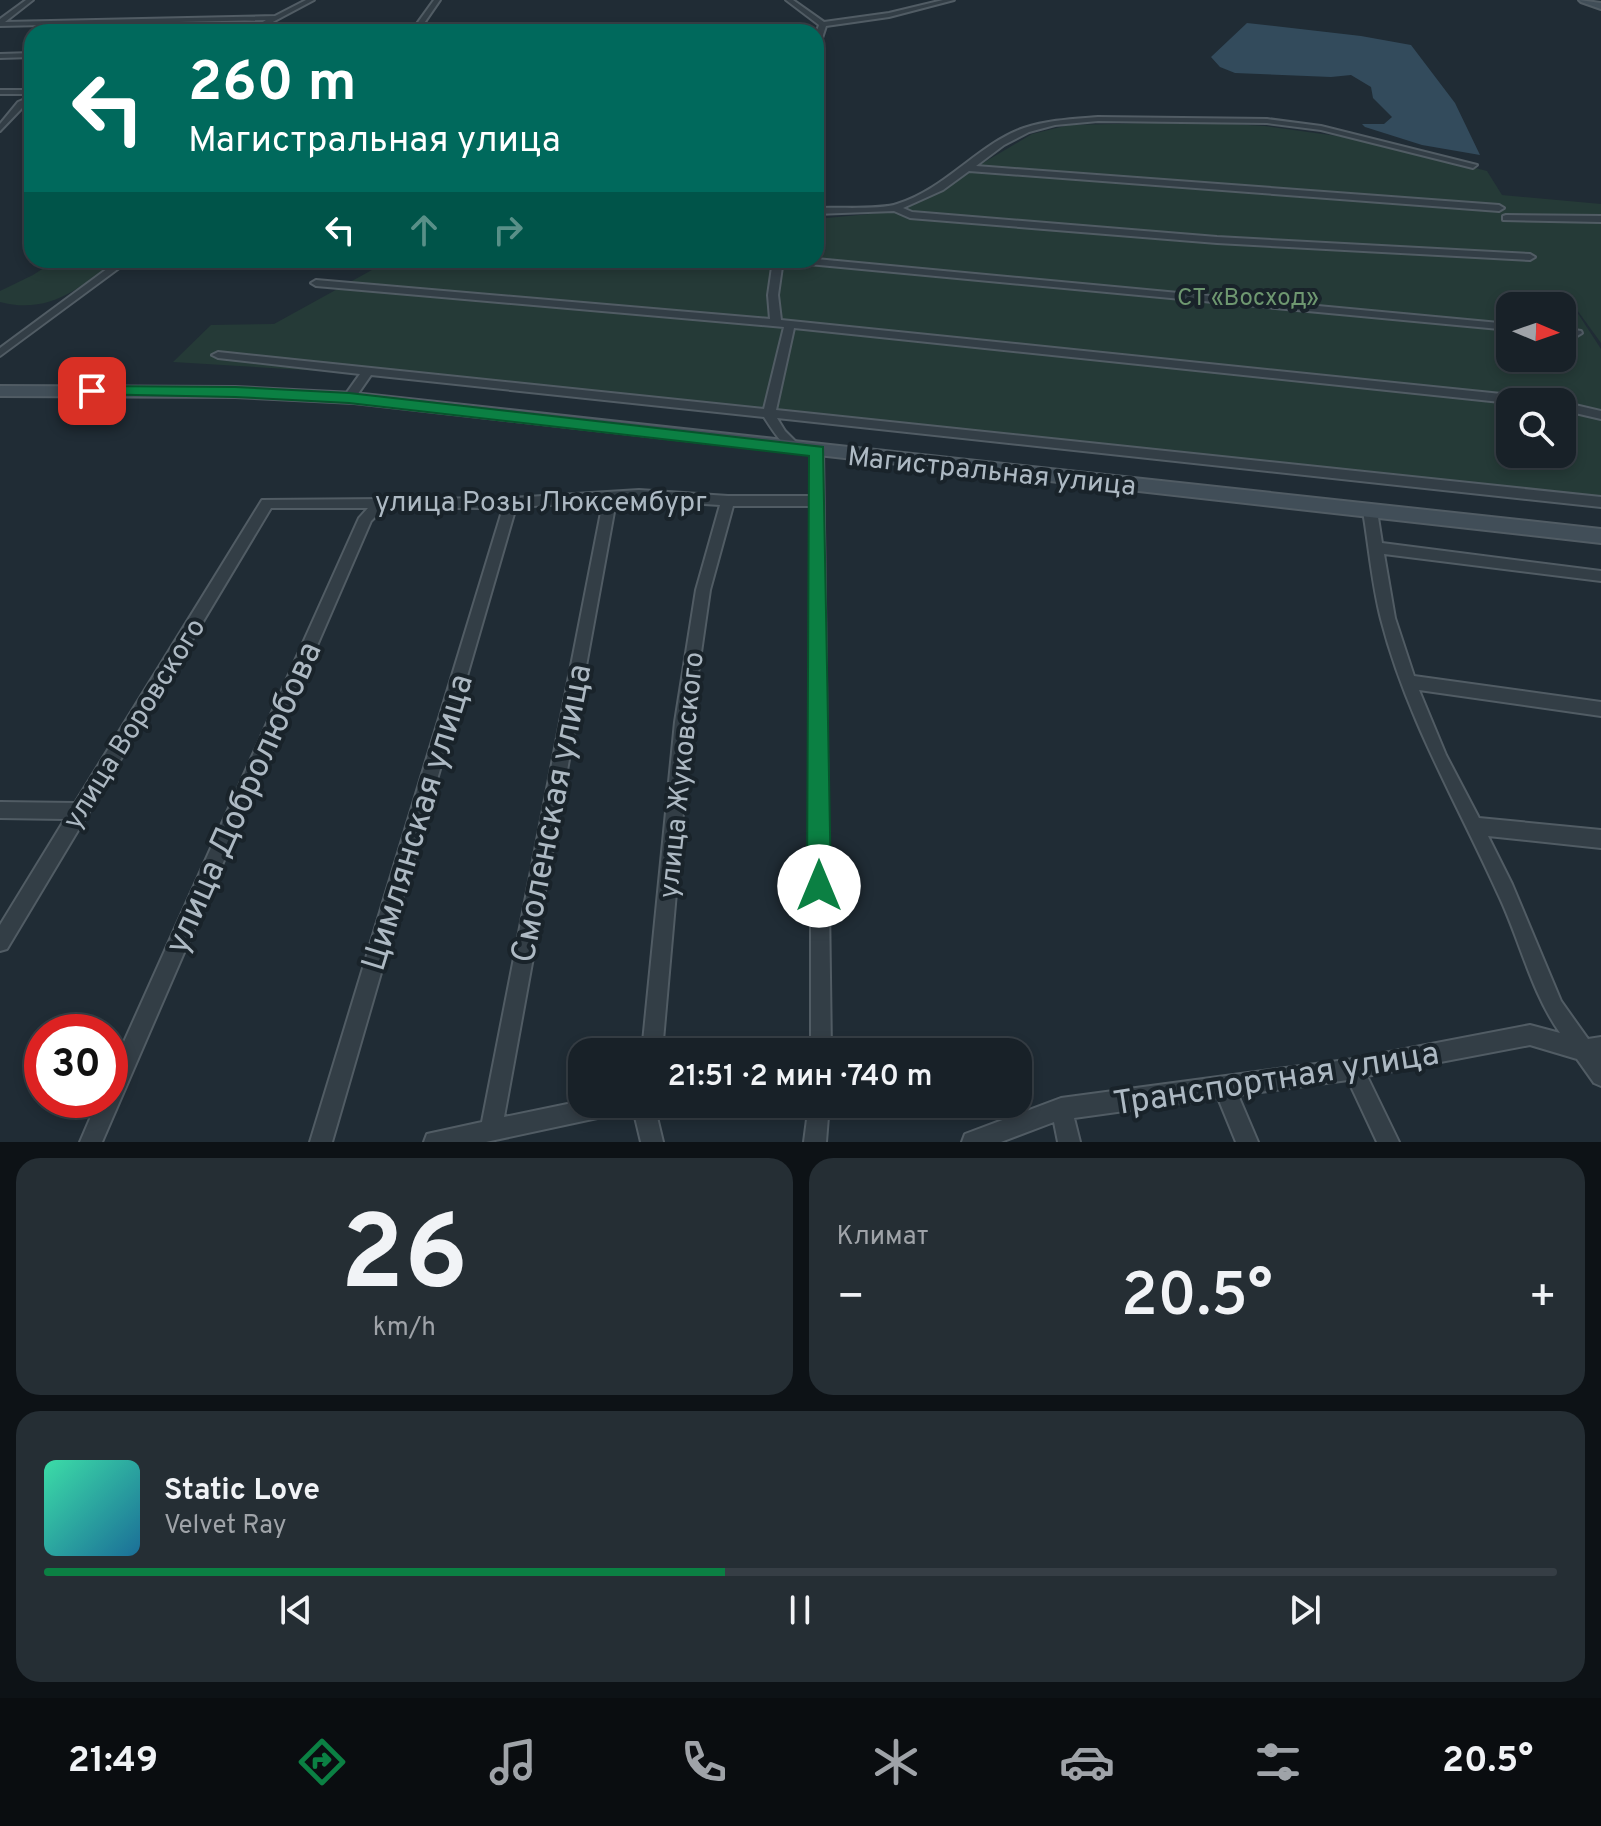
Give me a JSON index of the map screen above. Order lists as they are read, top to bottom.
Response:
{
  "streets": {
    "main road": ["Магистральная улица"],
    "street": [
      "улица Розы Люксембург",
      "улица Воровского",
      "улица Жуковского",
      "улица Добролюбова",
      "Смоленская улица",
      "Цимлянская улица",
      "Транспортная улица"
    ]
  },
  "crossings": [
    ["улица Розы Люксембург", "улица Воровского"],
    ["улица Розы Люксембург", "улица Жуковского"],
    ["улица Розы Люксембург", "улица Добролюбова"],
    ["улица Розы Люксембург", "Смоленская улица"],
    ["улица Розы Люксембург", "Цимлянская улица"]
  ],
  "parks": ["СТ «Восход»"],
  "north": "right",
  "page": {
    "turn": ["260 m", "Магистральная улица"],
    "limit": "30",
    "trip": "21:51 · 2 мин · 740 m",
    "tile": [
      ["26", "km/h"],
      "Климат"
    ],
    "heat": ["−", "20.5°", "+"],
    "song": ["Static Love", "Velvet Ray"],
    "tabs": ["21:49", "20.5°"]
  }
}
